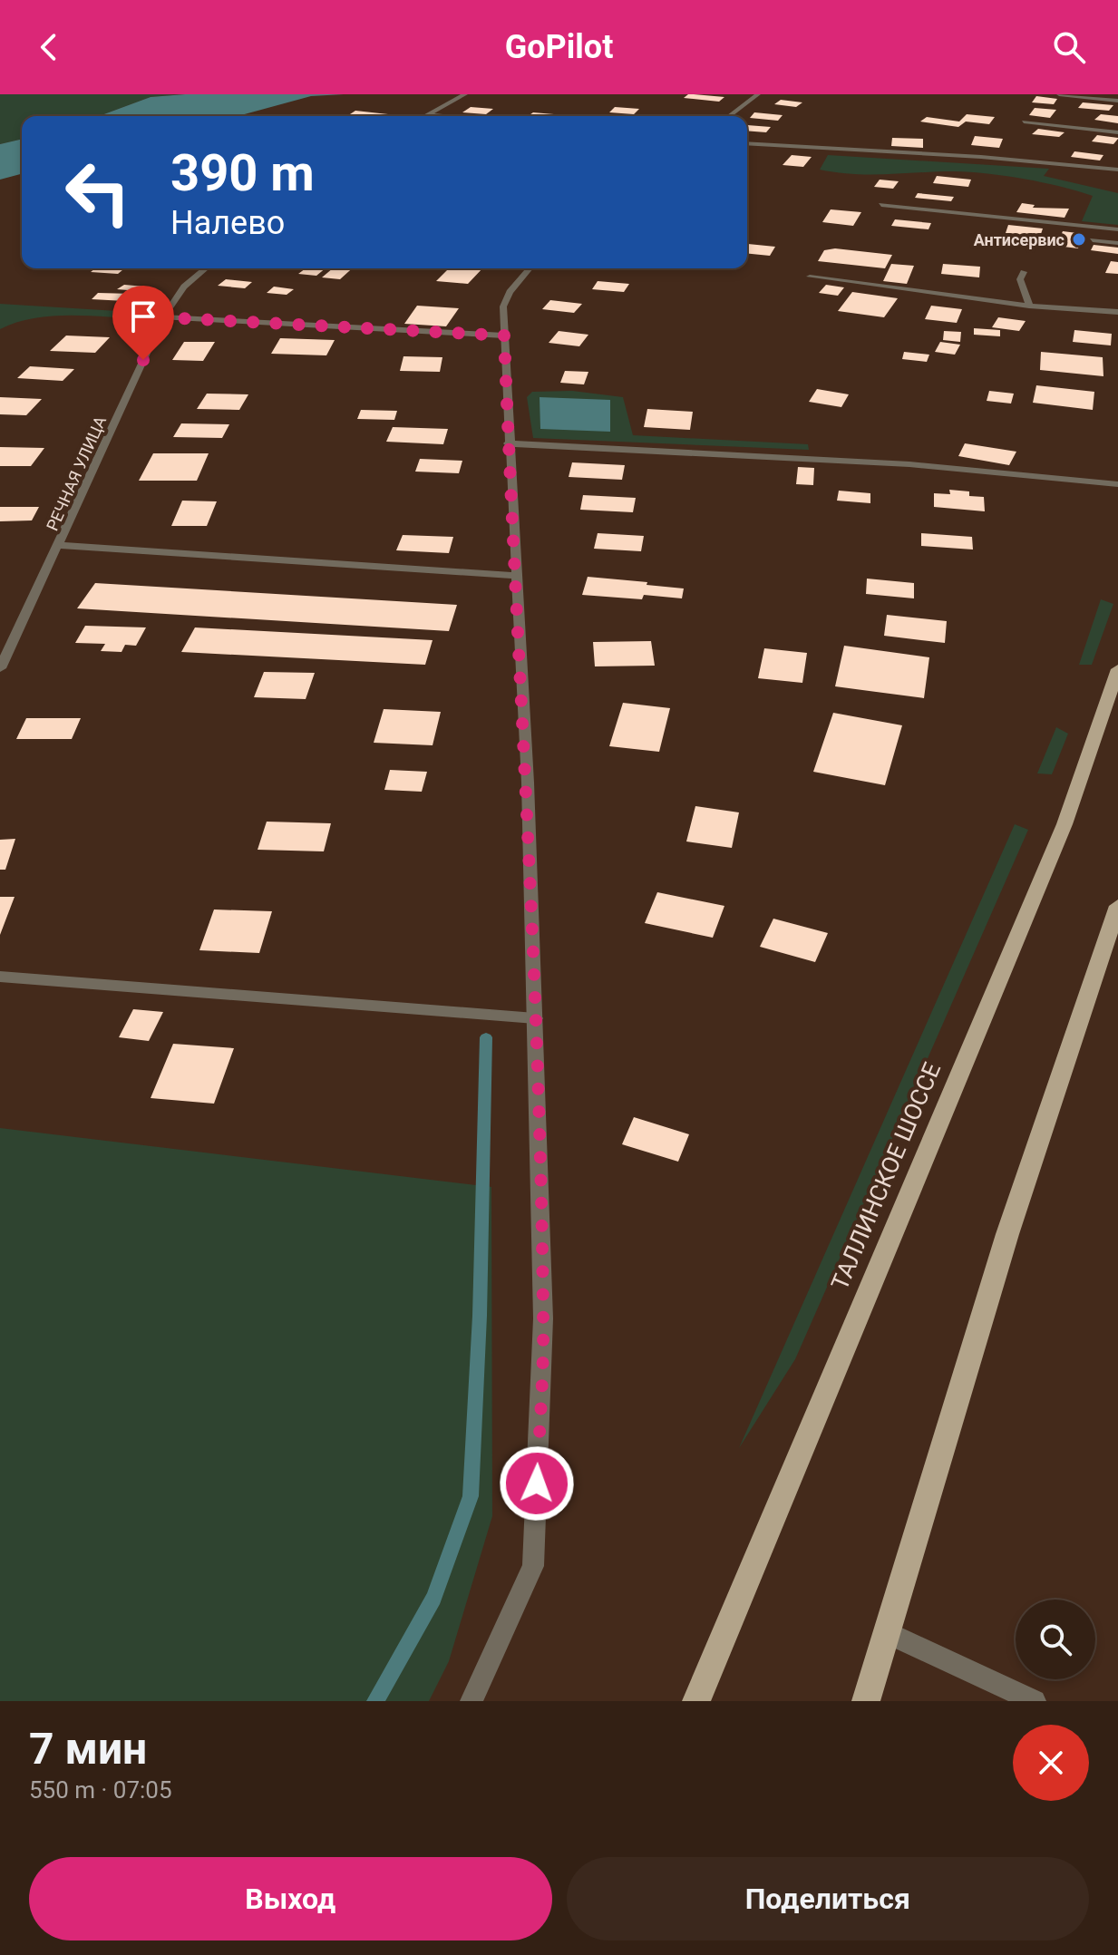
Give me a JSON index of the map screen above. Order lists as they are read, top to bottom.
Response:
{
  "streets": {
    "main road": ["ТАЛЛИНСКОЕ ШОССЕ"],
    "street": ["РЕЧНАЯ УЛИЦА"]
  },
  "places": ["Антисервис"],
  "page": {
    "header": "GoPilot",
    "turn": ["390 m", "Налево"],
    "heading": ["7 мин", "550 m · 07:05"],
    "buttons": ["Выход", "Поделиться"]
  }
}
